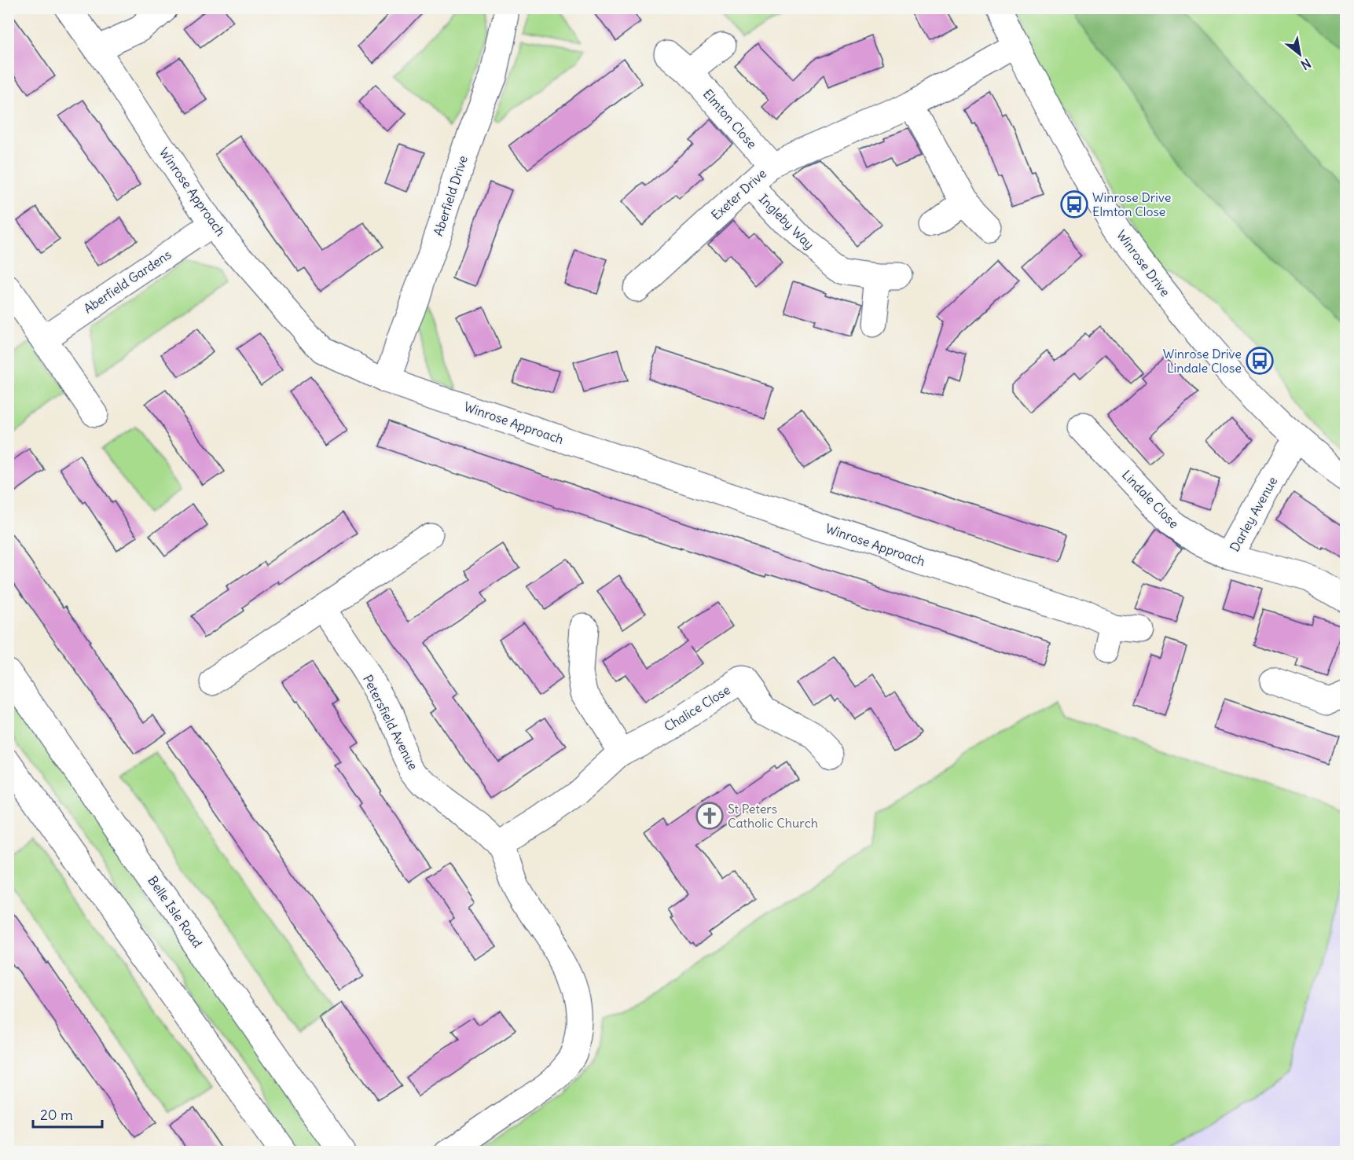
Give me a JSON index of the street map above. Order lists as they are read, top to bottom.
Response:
{
  "streets": {
    "street": [
      "Elmton Close",
      "Winrose Approach",
      "Exeter Drive",
      "Aberfield Drive",
      "Ingleby Way",
      "Winrose Drive",
      "Aberfield Gardens",
      "Lindale Close",
      "Darley Avenue",
      "Chalice Close",
      "Petersfield Avenue",
      "Belle Isle Road"
    ]
  },
  "crossings": [
    ["Elmton Close", "Exeter Drive"],
    ["Winrose Approach", "Aberfield Drive"],
    ["Winrose Approach", "Aberfield Gardens"],
    ["Exeter Drive", "Ingleby Way"],
    ["Exeter Drive", "Winrose Drive"],
    ["Winrose Drive", "Darley Avenue"],
    ["Lindale Close", "Darley Avenue"],
    ["Chalice Close", "Petersfield Avenue"]
  ],
  "places": {
    "bus stop": ["Winrose Drive Elmton Close", "Winrose Drive Lindale Close"],
    "church": ["St Peters Catholic Church"]
  },
  "scale_bar": "20 m",
  "north": "bottom right"
}
